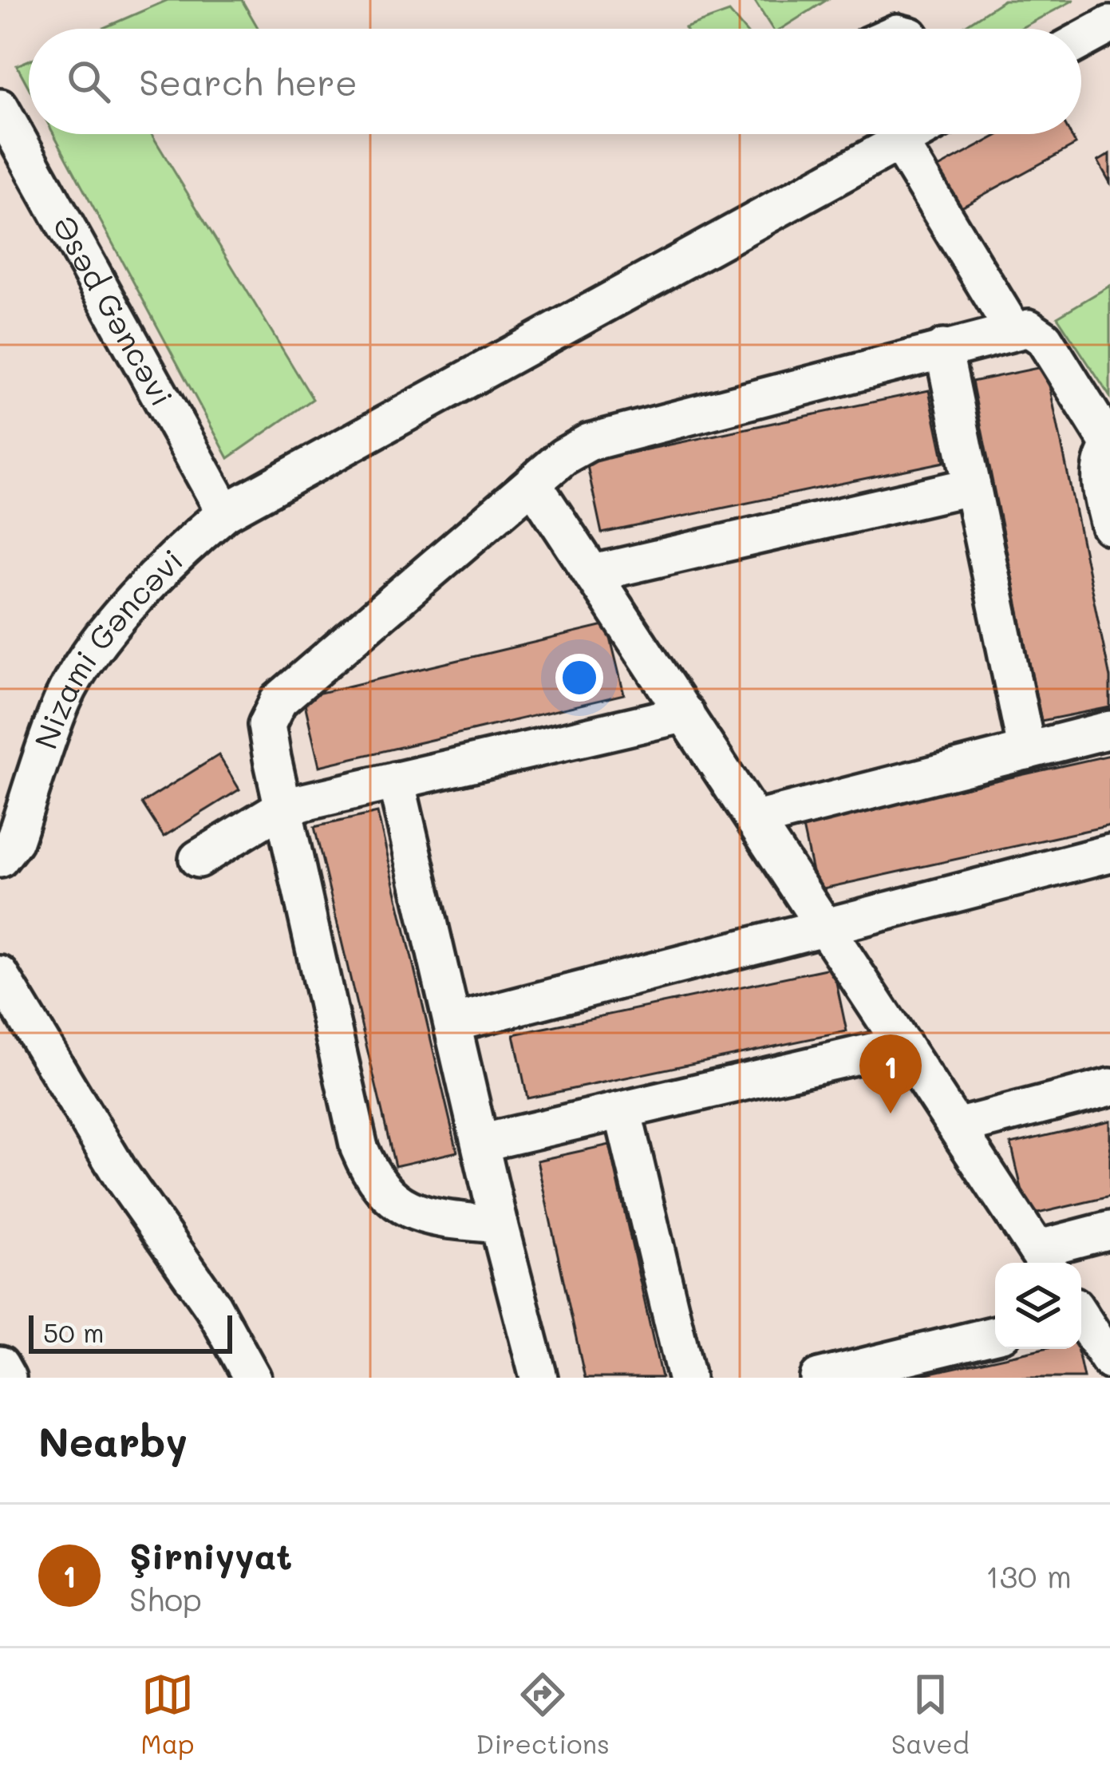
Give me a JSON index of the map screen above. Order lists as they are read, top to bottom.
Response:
{
  "streets": {
    "street": ["Əsəd Gəncəvi", "Nizami Gəncəvi"]
  },
  "crossings": [
    ["Əsəd Gəncəvi", "Nizami Gəncəvi"]
  ],
  "scale_bar": "50 m",
  "page": {
    "search": "Search here",
    "pins": "1",
    "scale": "50 m",
    "heading": "Nearby",
    "list": [
      {
        "mark": "1",
        "name": "Şirniyyat",
        "note": "Shop",
        "value": "130 m"
      }
    ],
    "nav": ["Map", "Directions", "Saved"]
  }
}
